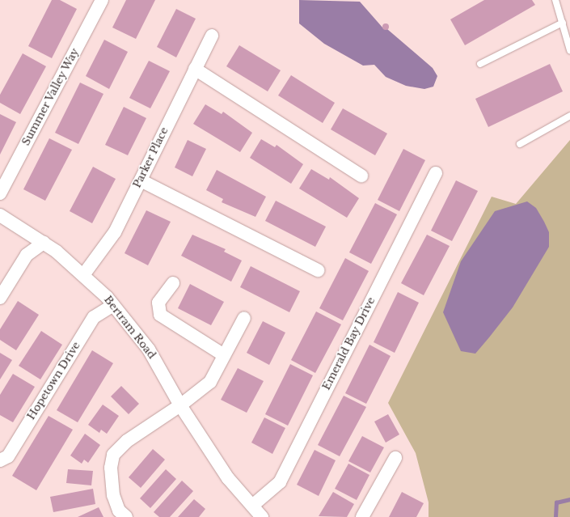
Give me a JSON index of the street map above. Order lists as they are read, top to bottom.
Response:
{
  "streets": {
    "street": [
      "Summer Valley Way",
      "Parker Place",
      "Bertram Road",
      "Emerald Bay Drive",
      "Hopetown Drive"
    ]
  },
  "crossings": [
    ["Parker Place", "Bertram Road"],
    ["Bertram Road", "Emerald Bay Drive"],
    ["Bertram Road", "Hopetown Drive"]
  ]
}
